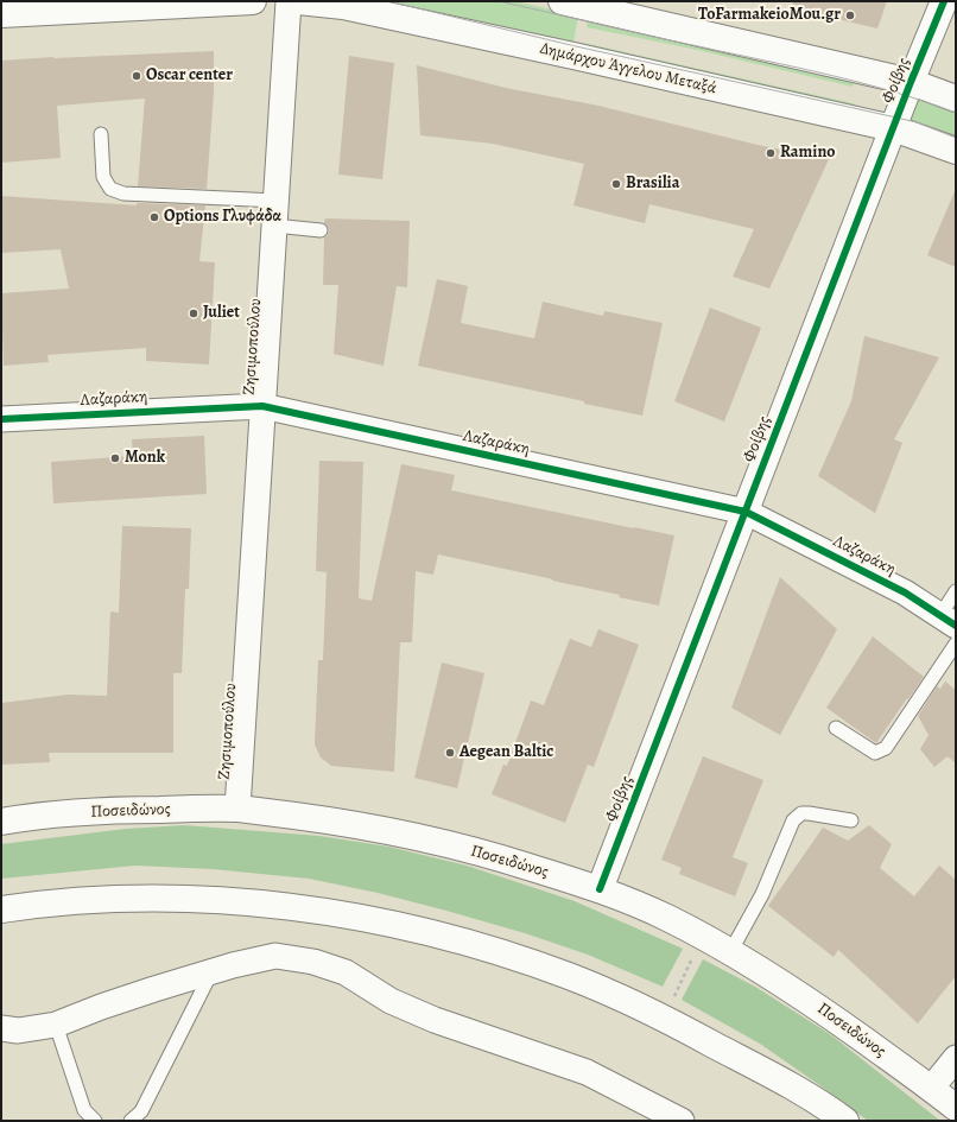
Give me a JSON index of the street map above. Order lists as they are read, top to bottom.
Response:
{
  "streets": {
    "main road": ["Δημάρχου Άγγελου Μεταξά", "Φοίβης", "Ποσειδώνος"],
    "street": ["Ζησιμοπούλου", "Λαζαράκη"]
  },
  "crossings": [
    ["Δημάρχου Άγγελου Μεταξά", "Φοίβης"],
    ["Φοίβης", "Λαζαράκη"],
    ["Φοίβης", "Ποσειδώνος"],
    ["Ζησιμοπούλου", "Λαζαράκη"],
    ["Ζησιμοπούλου", "Ποσειδώνος"]
  ],
  "places": [
    "ToFarmakeioMou.gr",
    "Oscar center",
    "Ramino",
    "Brasilia",
    "Options Γλυφάδα",
    "Juliet",
    "Monk",
    "Aegean Baltic"
  ]
}
